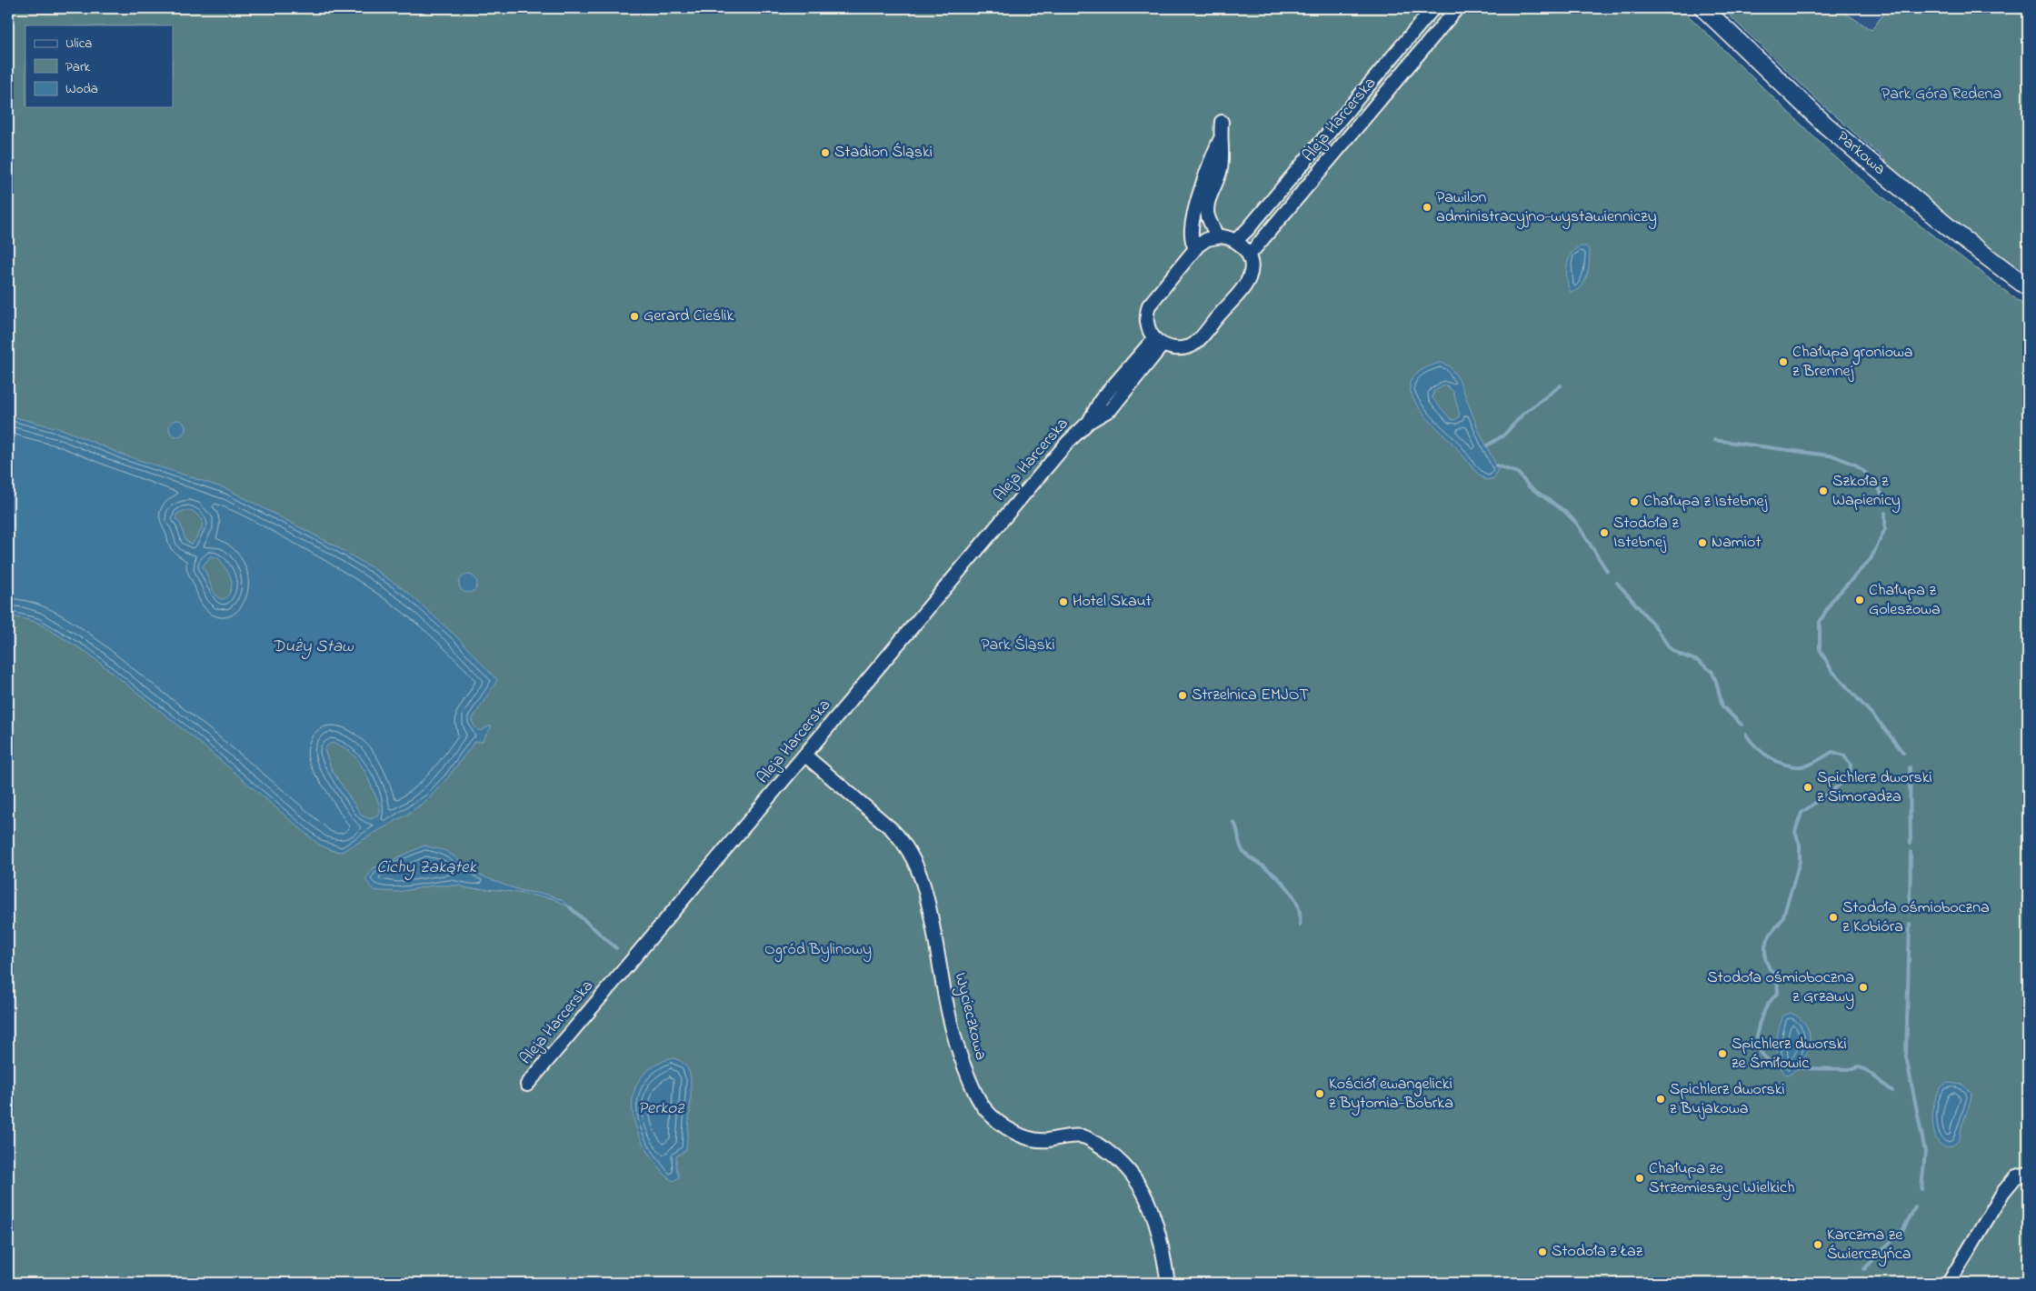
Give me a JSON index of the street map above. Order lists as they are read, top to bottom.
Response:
{
  "streets": {
    "street": ["Aleja Harcerska", "Parkowa", "Wycieczkowa"]
  },
  "crossings": [
    ["Aleja Harcerska", "Wycieczkowa"]
  ],
  "water": ["Duży Staw", "Cichy Zakątek", "Perkoz"],
  "parks": ["Park Góra Redena", "Park Śląski", "Ogród Bylinowy"],
  "places": [
    "Stadion Śląski",
    "Pawilon administracyjno-wystawienniczy",
    "Gerard Cieślik",
    "Chałupa groniowa z Brennej",
    "Szkoła z Wapienicy",
    "Chałupa z Istebnej",
    "Stodoła z Istebnej",
    "Namiot",
    "Chałupa z Goleszowa",
    "Hotel Skaut",
    "Strzelnica EMJOT",
    "Spichlerz dworski z Simoradza",
    "Stodoła ośmioboczna z Kobióra",
    "Stodoła ośmioboczna z Grzawy",
    "Spichlerz dworski ze Śmiłowic",
    "Kościół ewangelicki z Bytomia-Bobrka",
    "Spichlerz dworski z Bujakowa",
    "Chałupa ze Strzemieszyc Wielkich",
    "Karczma ze Świerczyńca",
    "Stodoła z Łaz"
  ],
  "legend": ["Ulica", "Park", "Woda"]
}
